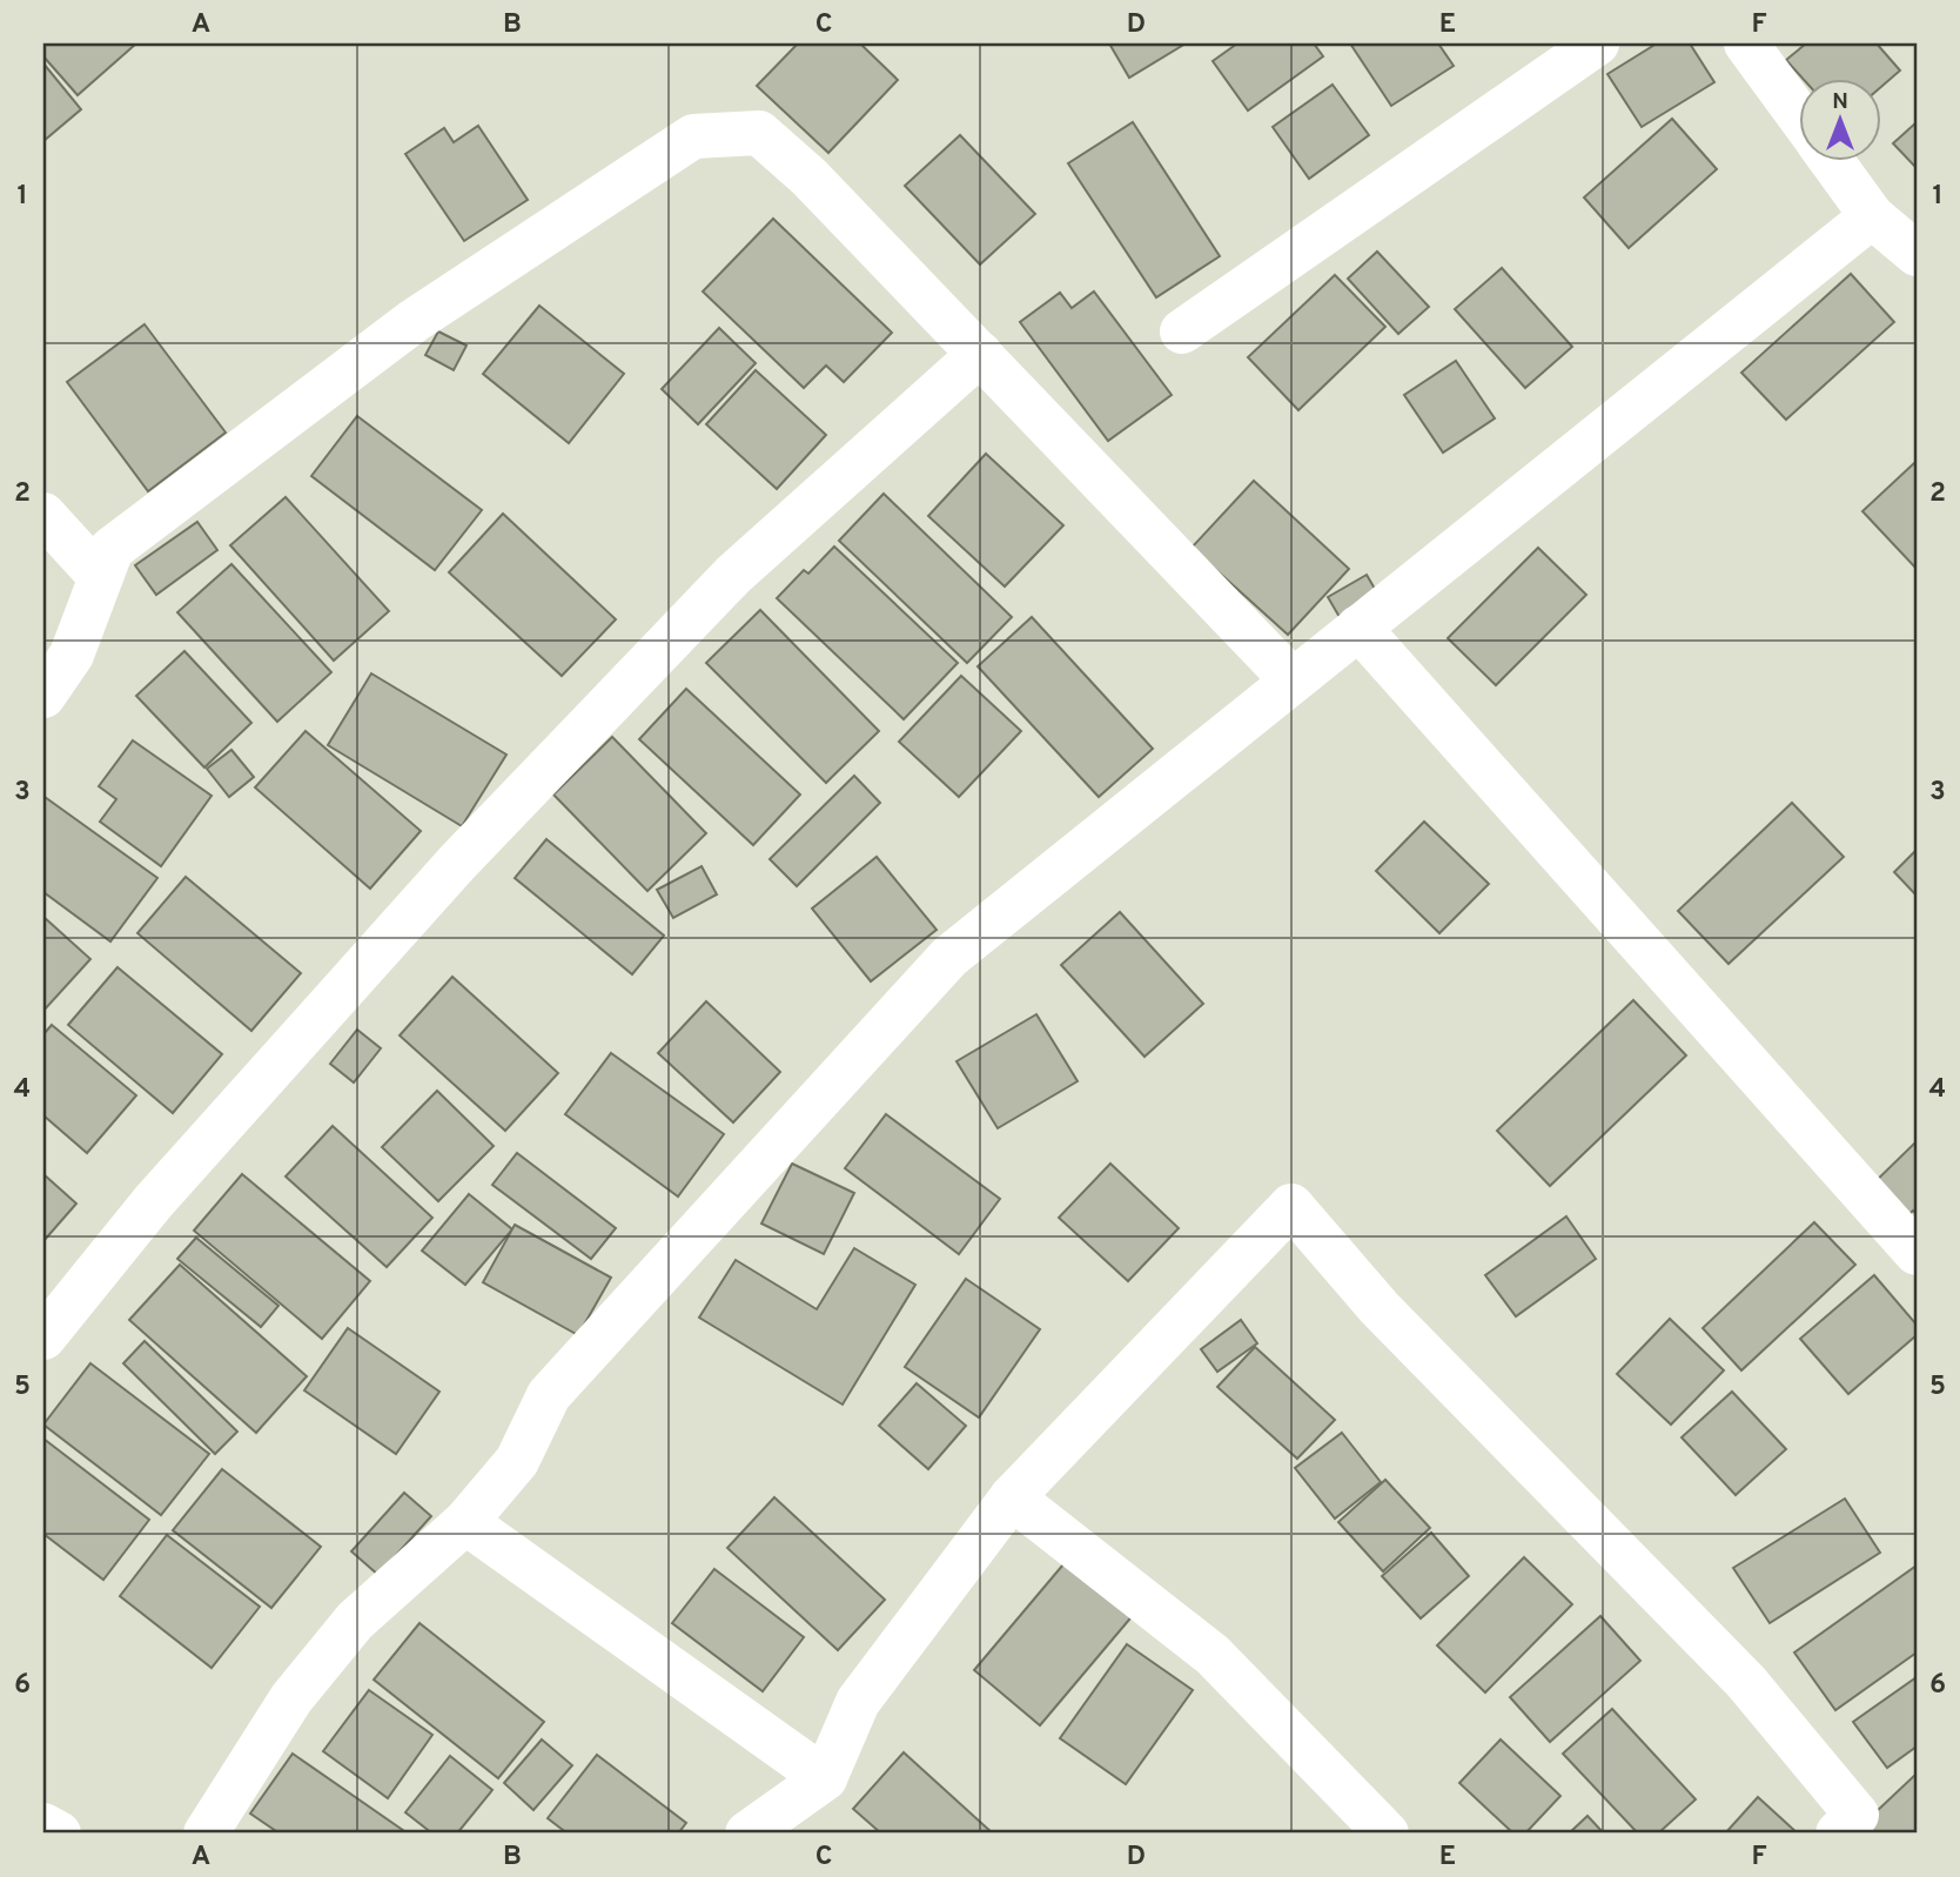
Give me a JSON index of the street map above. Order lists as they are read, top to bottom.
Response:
{
  "north": "top",
  "grid": {
    "columns": [
      "A",
      "B",
      "C",
      "D",
      "E",
      "F"
    ],
    "rows": [
      "1",
      "2",
      "3",
      "4",
      "5",
      "6"
    ]
  }
}
